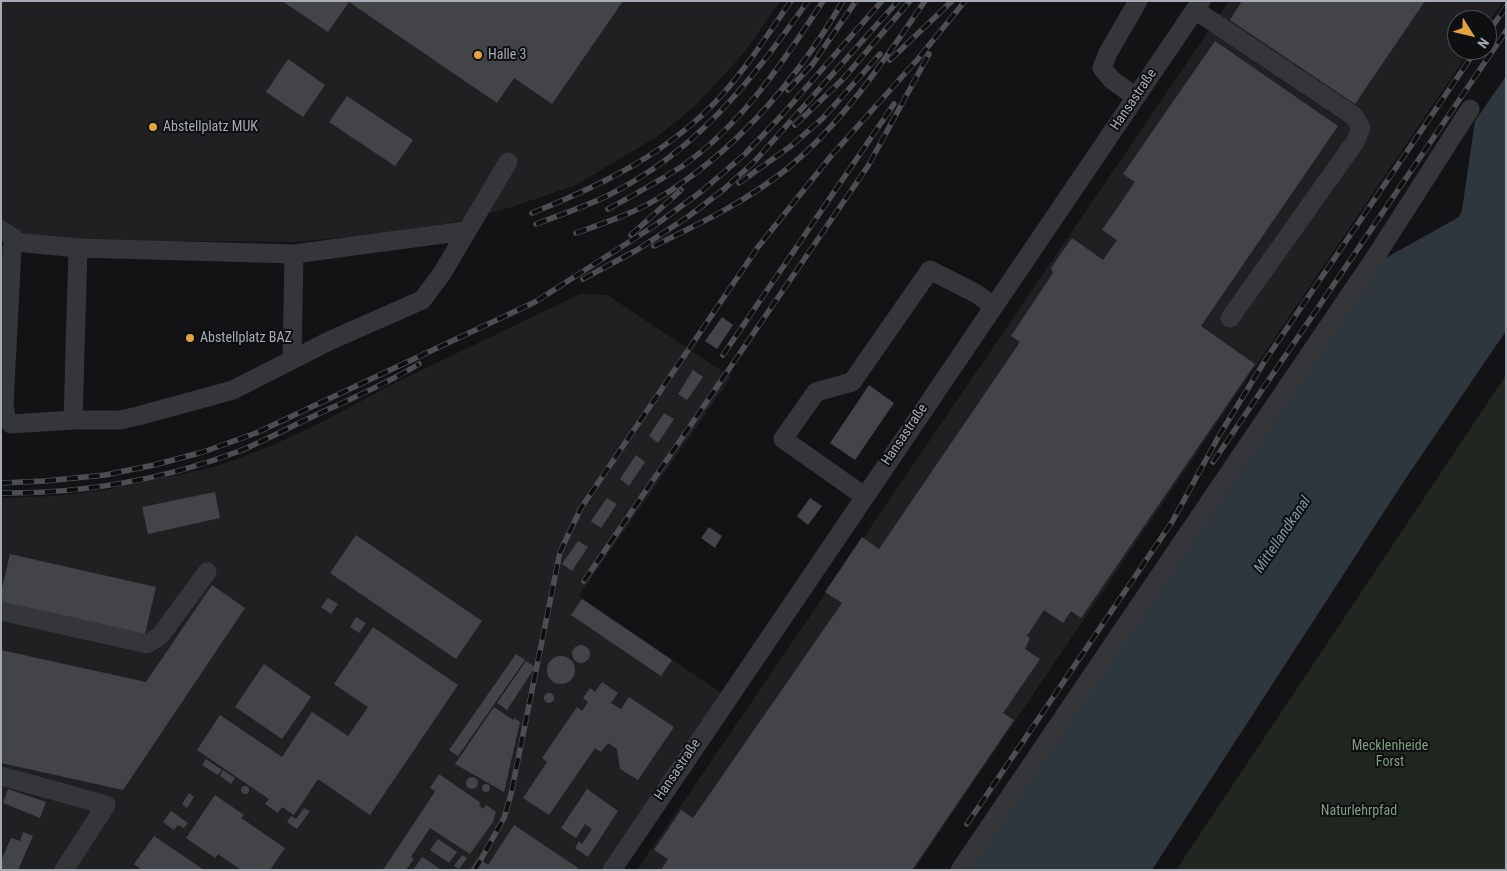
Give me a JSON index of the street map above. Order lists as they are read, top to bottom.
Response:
{
  "streets": {
    "street": ["Hansastraße"]
  },
  "water": ["Mittellandkanal"],
  "parks": ["Mecklenheide Forst", "Naturlehrpfad"],
  "places": ["Halle 3", "Abstellplatz MUK", "Abstellplatz BAZ"],
  "north": "bottom right"
}
